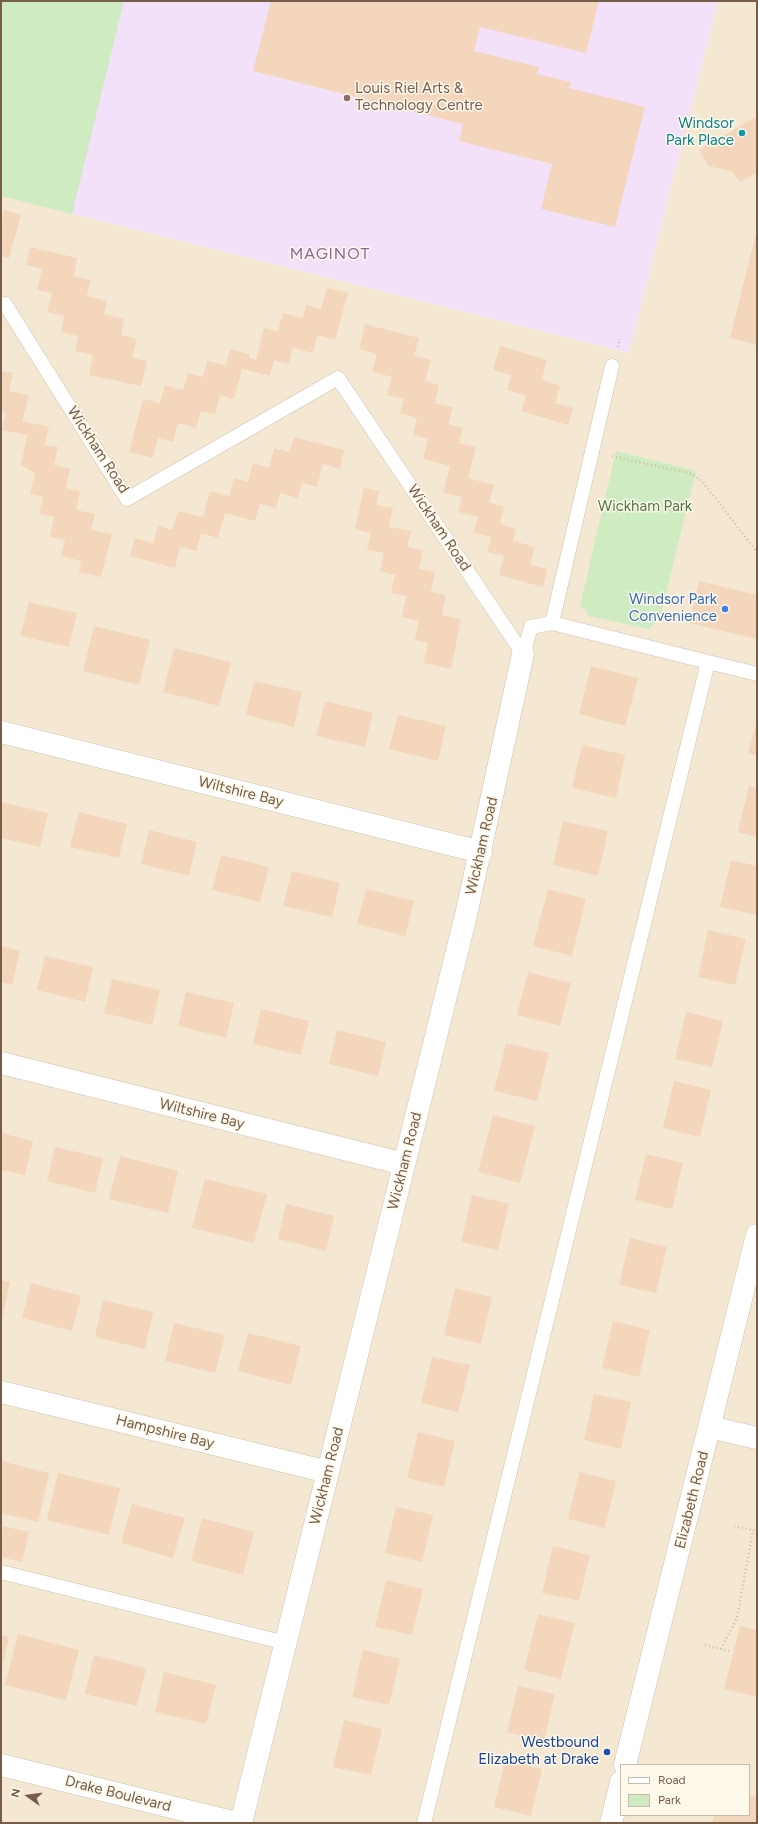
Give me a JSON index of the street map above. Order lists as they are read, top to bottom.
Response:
{
  "streets": {
    "street": [
      "Wickham Road",
      "Wiltshire Bay",
      "Hampshire Bay",
      "Elizabeth Road",
      "Drake Boulevard"
    ]
  },
  "crossings": [
    ["Wickham Road", "Wiltshire Bay"],
    ["Wickham Road", "Hampshire Bay"]
  ],
  "districts": ["MAGINOT"],
  "parks": ["Wickham Park"],
  "places": [
    "Louis Riel Arts & Technology Centre",
    "Windsor Park Place",
    "Windsor Park Convenience",
    "Westbound Elizabeth at Drake"
  ],
  "legend": ["Road", "Park"],
  "north": "left"
}
